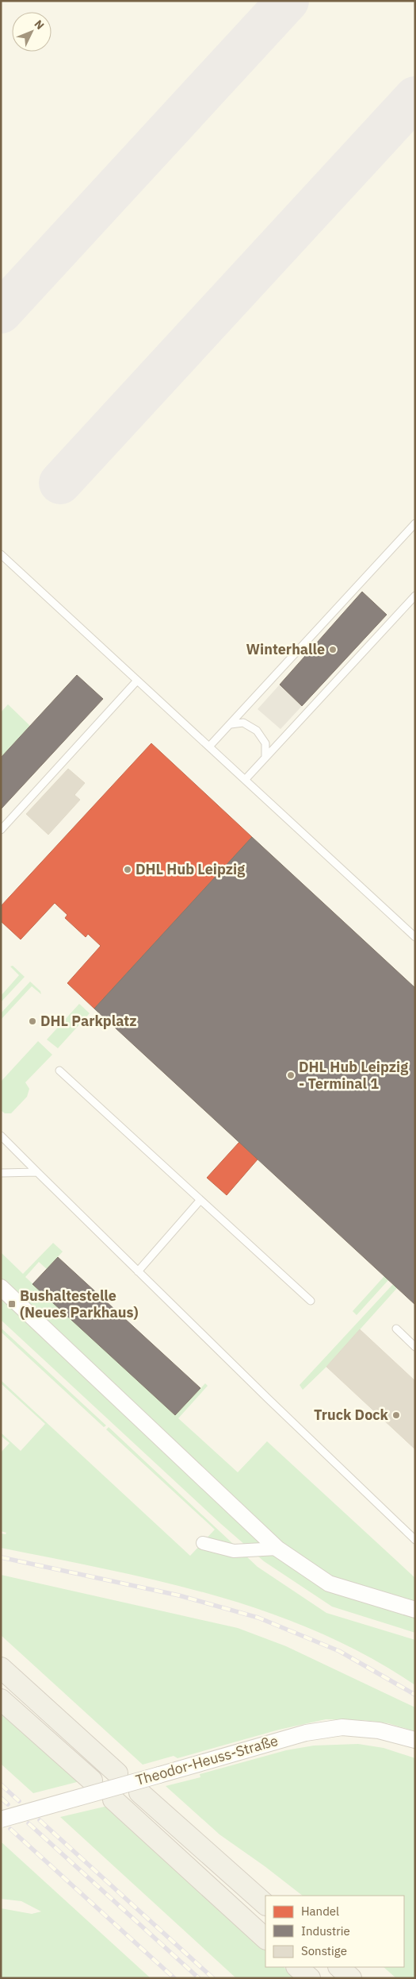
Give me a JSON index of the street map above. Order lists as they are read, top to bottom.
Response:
{
  "streets": {
    "street": ["Theodor-Heuss-Straße"]
  },
  "places": {
    "other": [
      "Winterhalle",
      "DHL Hub Leipzig",
      "DHL Parkplatz",
      "DHL Hub Leipzig - Terminal 1",
      "Truck Dock"
    ],
    "transit": ["Bushaltestelle (Neues Parkhaus)"]
  },
  "legend": ["Handel", "Industrie", "Sonstige"],
  "north": "top right"
}
